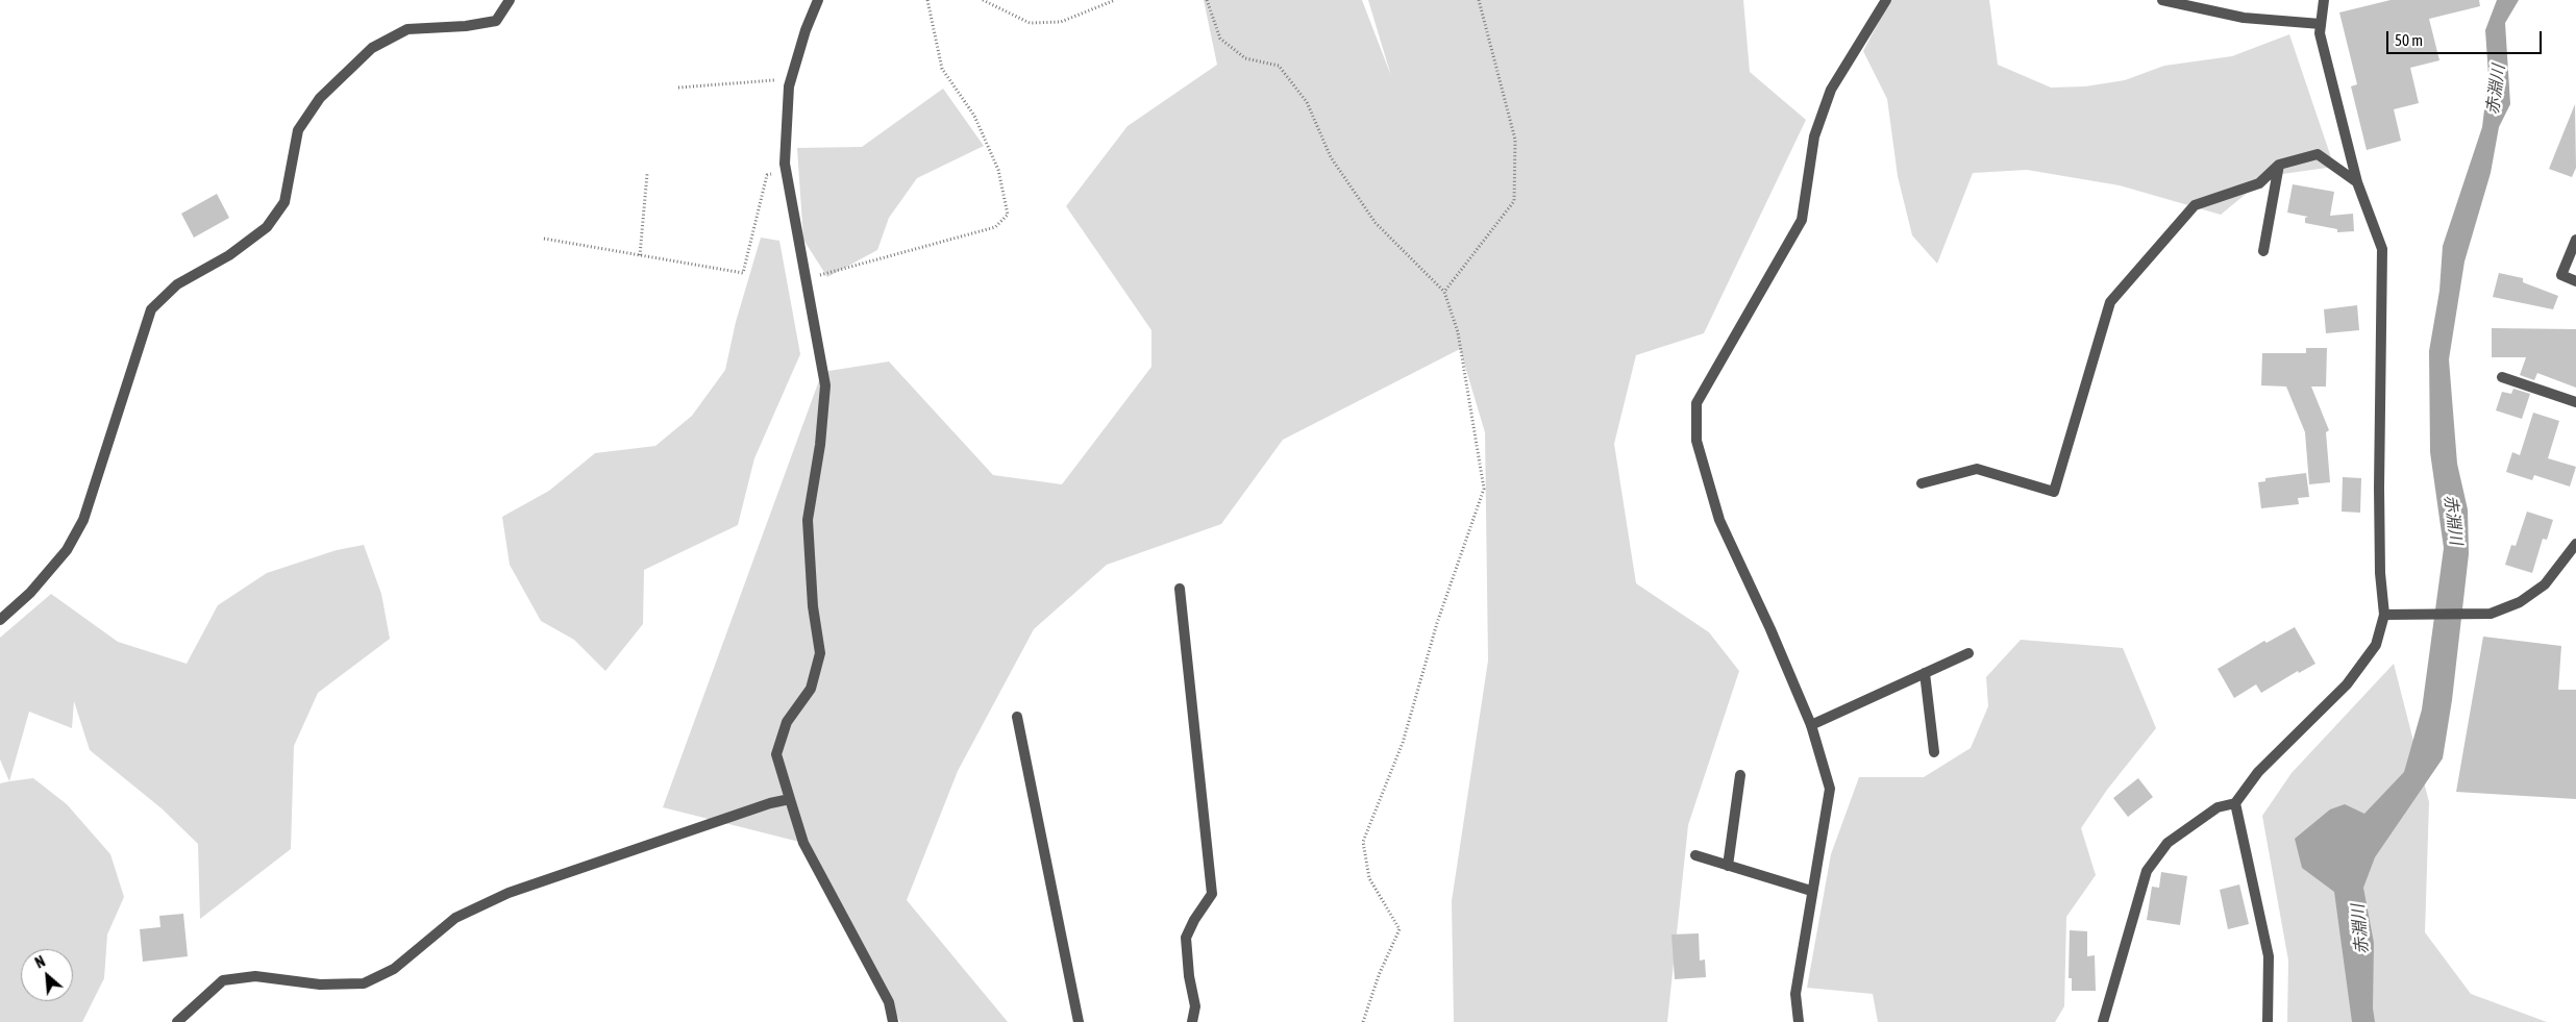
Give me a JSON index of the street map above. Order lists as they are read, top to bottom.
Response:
{
  "water": ["赤淵川"],
  "scale_bar": "50 m",
  "north": "top left"
}
